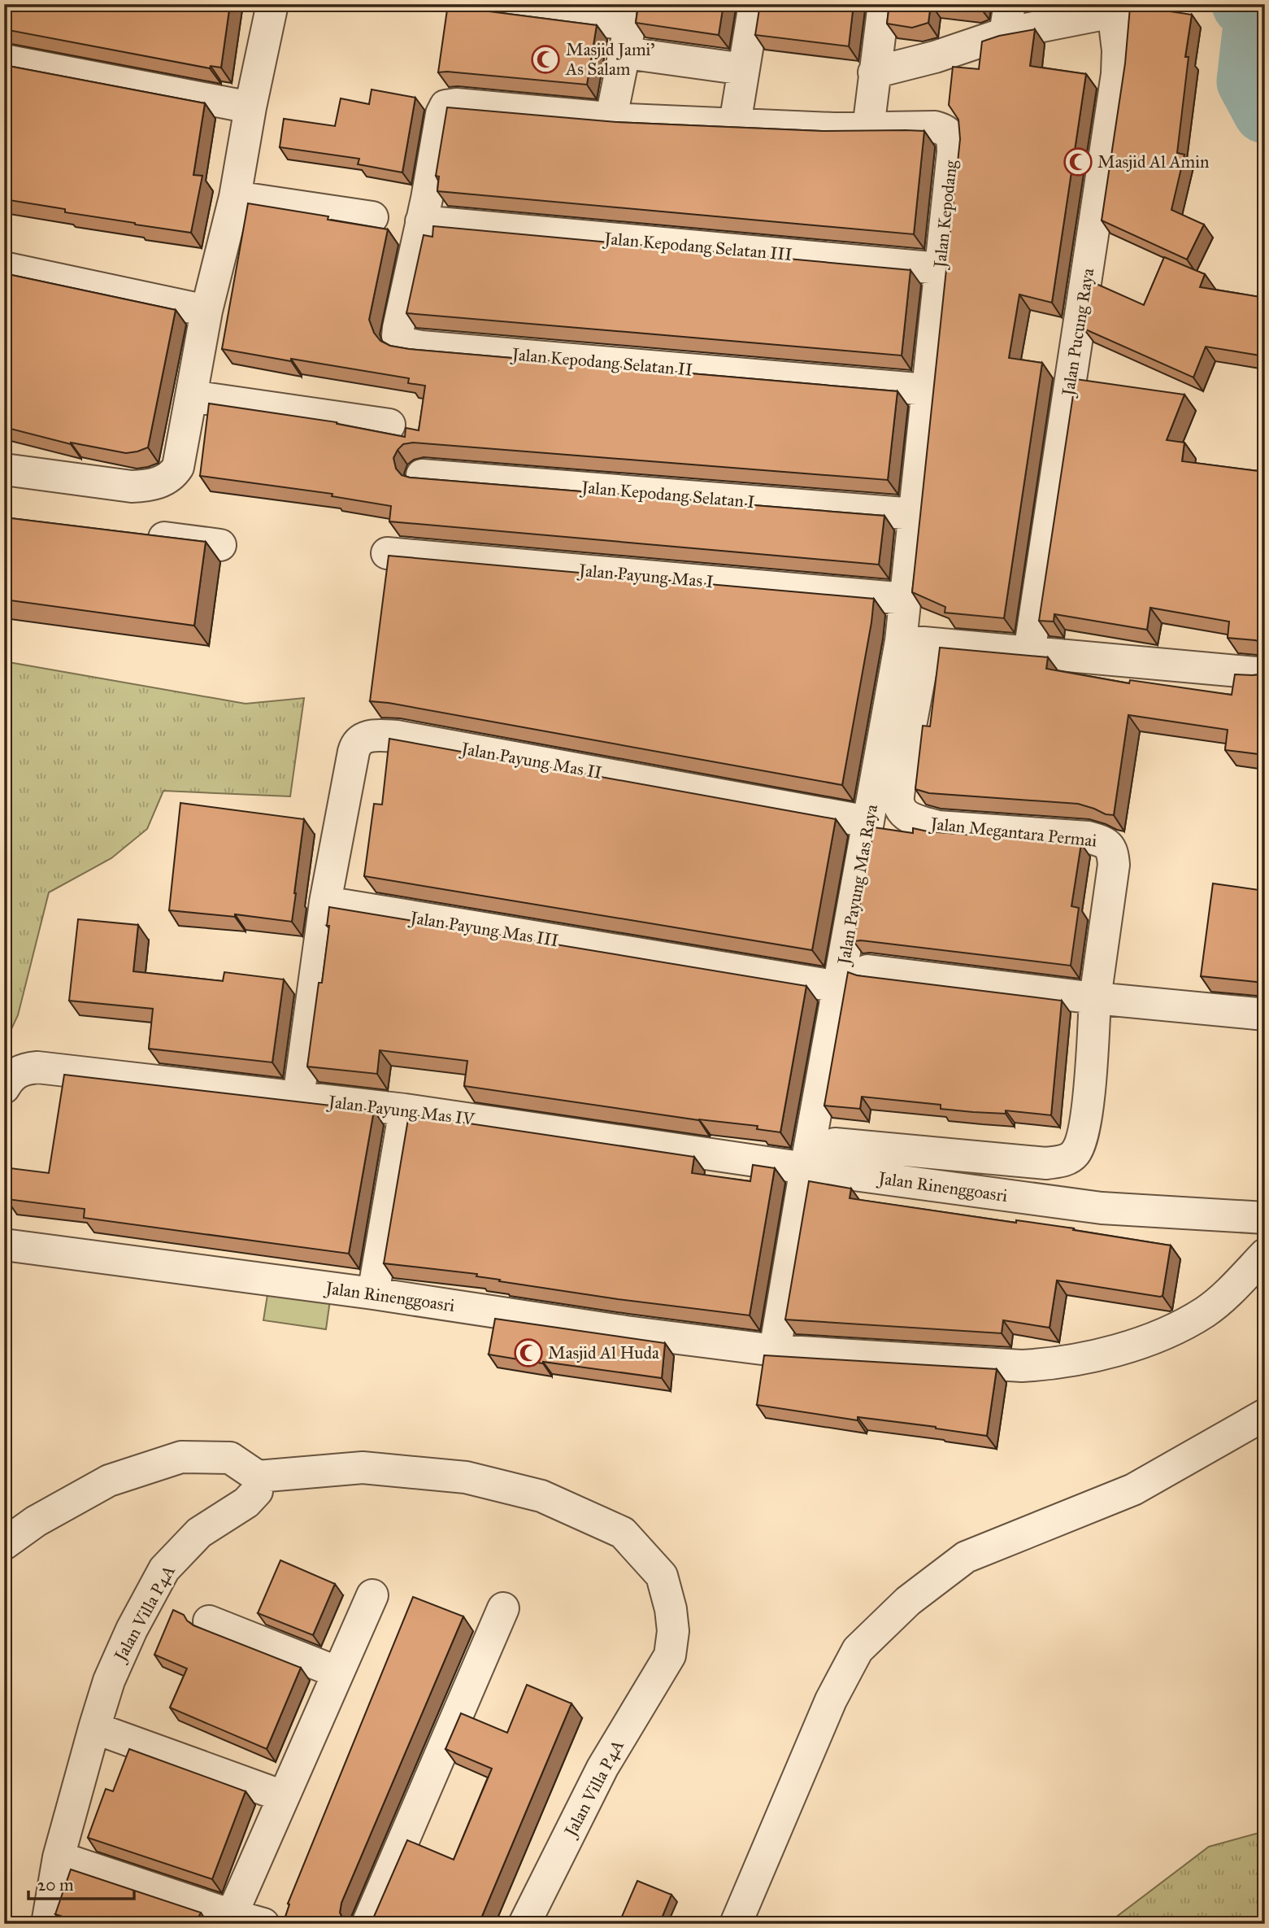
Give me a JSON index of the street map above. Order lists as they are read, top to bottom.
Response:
{
  "streets": {
    "street": [
      "Jalan Kepodang",
      "Jalan Kepodang Selatan III",
      "Jalan Pucung Raya",
      "Jalan Kepodang Selatan II",
      "Jalan Kepodang Selatan I",
      "Jalan Payung Mas I",
      "Jalan Payung Mas II",
      "Jalan Megantara Permai",
      "Jalan Payung Mas Raya",
      "Jalan Payung Mas III",
      "Jalan Payung Mas IV",
      "Jalan Rinenggoasri",
      "Jalan Villa P4A"
    ]
  },
  "crossings": [
    ["Jalan Kepodang", "Jalan Kepodang Selatan III"],
    ["Jalan Kepodang", "Jalan Kepodang Selatan II"],
    ["Jalan Kepodang", "Jalan Kepodang Selatan I"],
    ["Jalan Kepodang", "Jalan Payung Mas I"],
    ["Jalan Kepodang", "Jalan Payung Mas Raya"],
    ["Jalan Kepodang Selatan III", "Jalan Kepodang Selatan II"],
    ["Jalan Payung Mas I", "Jalan Payung Mas Raya"],
    ["Jalan Payung Mas II", "Jalan Payung Mas Raya"],
    ["Jalan Payung Mas II", "Jalan Payung Mas III"],
    ["Jalan Megantara Permai", "Jalan Payung Mas Raya"],
    ["Jalan Payung Mas Raya", "Jalan Payung Mas III"],
    ["Jalan Payung Mas Raya", "Jalan Payung Mas IV"],
    ["Jalan Payung Mas Raya", "Jalan Rinenggoasri"],
    ["Jalan Payung Mas IV", "Jalan Rinenggoasri"]
  ],
  "places": {
    "mosque": ["Masjid Jami' As Salam", "Masjid Al Amin", "Masjid Al Huda"]
  },
  "scale_bar": "20 m"
}
